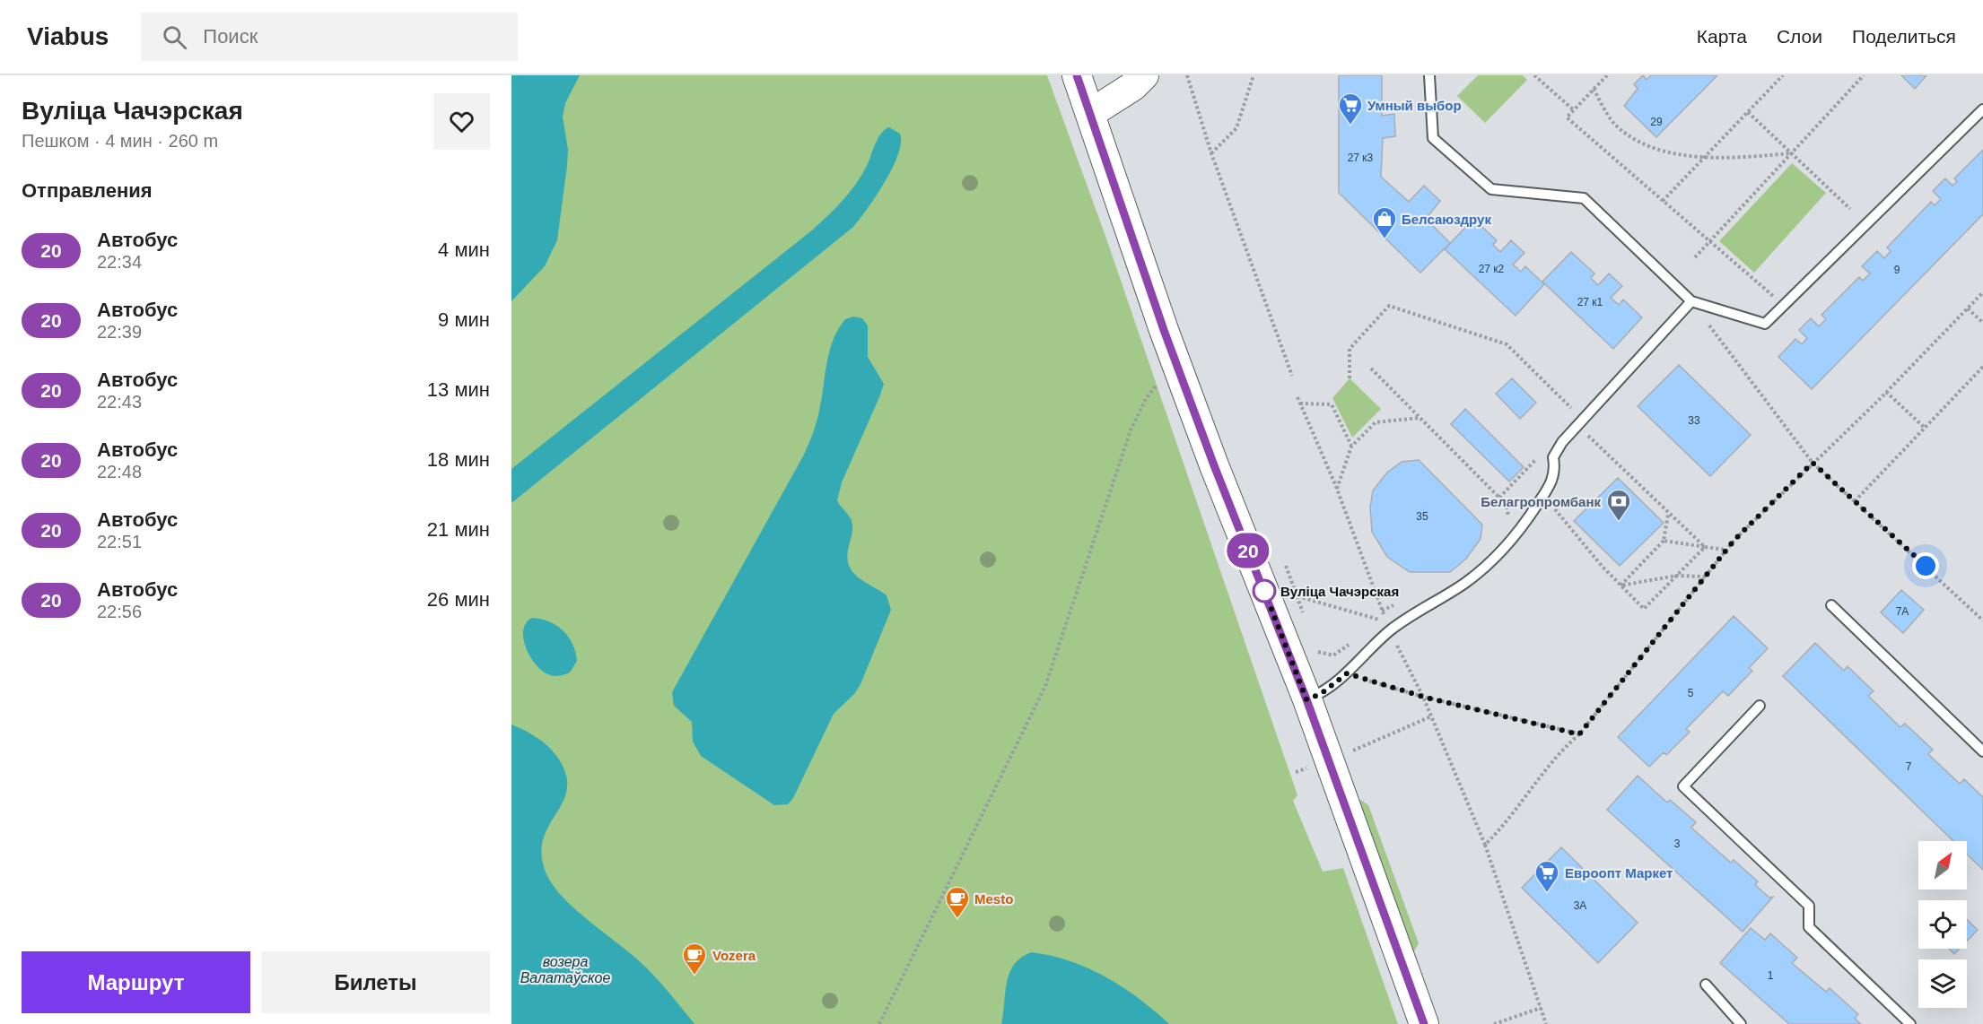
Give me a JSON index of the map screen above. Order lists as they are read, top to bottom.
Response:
{
  "water": ["возера Валатаўское"],
  "places": {
    "supermarket": ["Умный выбор", "Евроопт Маркет"],
    "shop": ["Белсаюздрук"],
    "bank": ["Белагропромбанк"],
    "other": ["Вуліца Чачэрская"],
    "cafe": ["Mesto", "Vozera"]
  },
  "lines": ["bus line 20"],
  "house_numbers": [
    "29",
    "27 к3",
    "27 к2",
    "9",
    "27 к1",
    "33",
    "35",
    "7А",
    "5",
    "7",
    "3",
    "3А",
    "1"
  ],
  "north": "top right",
  "page": {
    "header": "Viabus",
    "search": "Поиск",
    "nav": ["Карта", "Слои", "Поделиться"],
    "heading": [
      ["Вуліца Чачэрская", "Пешком · 4 мин · 260 m"],
      "Отправления"
    ],
    "on_map": "20",
    "list": [
      {
        "mark": "20",
        "name": "Автобус",
        "note": "22:34",
        "value": "4 мин"
      },
      {
        "mark": "20",
        "name": "Автобус",
        "note": "22:39",
        "value": "9 мин"
      },
      {
        "mark": "20",
        "name": "Автобус",
        "note": "22:43",
        "value": "13 мин"
      },
      {
        "mark": "20",
        "name": "Автобус",
        "note": "22:48",
        "value": "18 мин"
      },
      {
        "mark": "20",
        "name": "Автобус",
        "note": "22:51",
        "value": "21 мин"
      },
      {
        "mark": "20",
        "name": "Автобус",
        "note": "22:56",
        "value": "26 мин"
      }
    ],
    "buttons": ["Маршрут", "Билеты"]
  }
}
